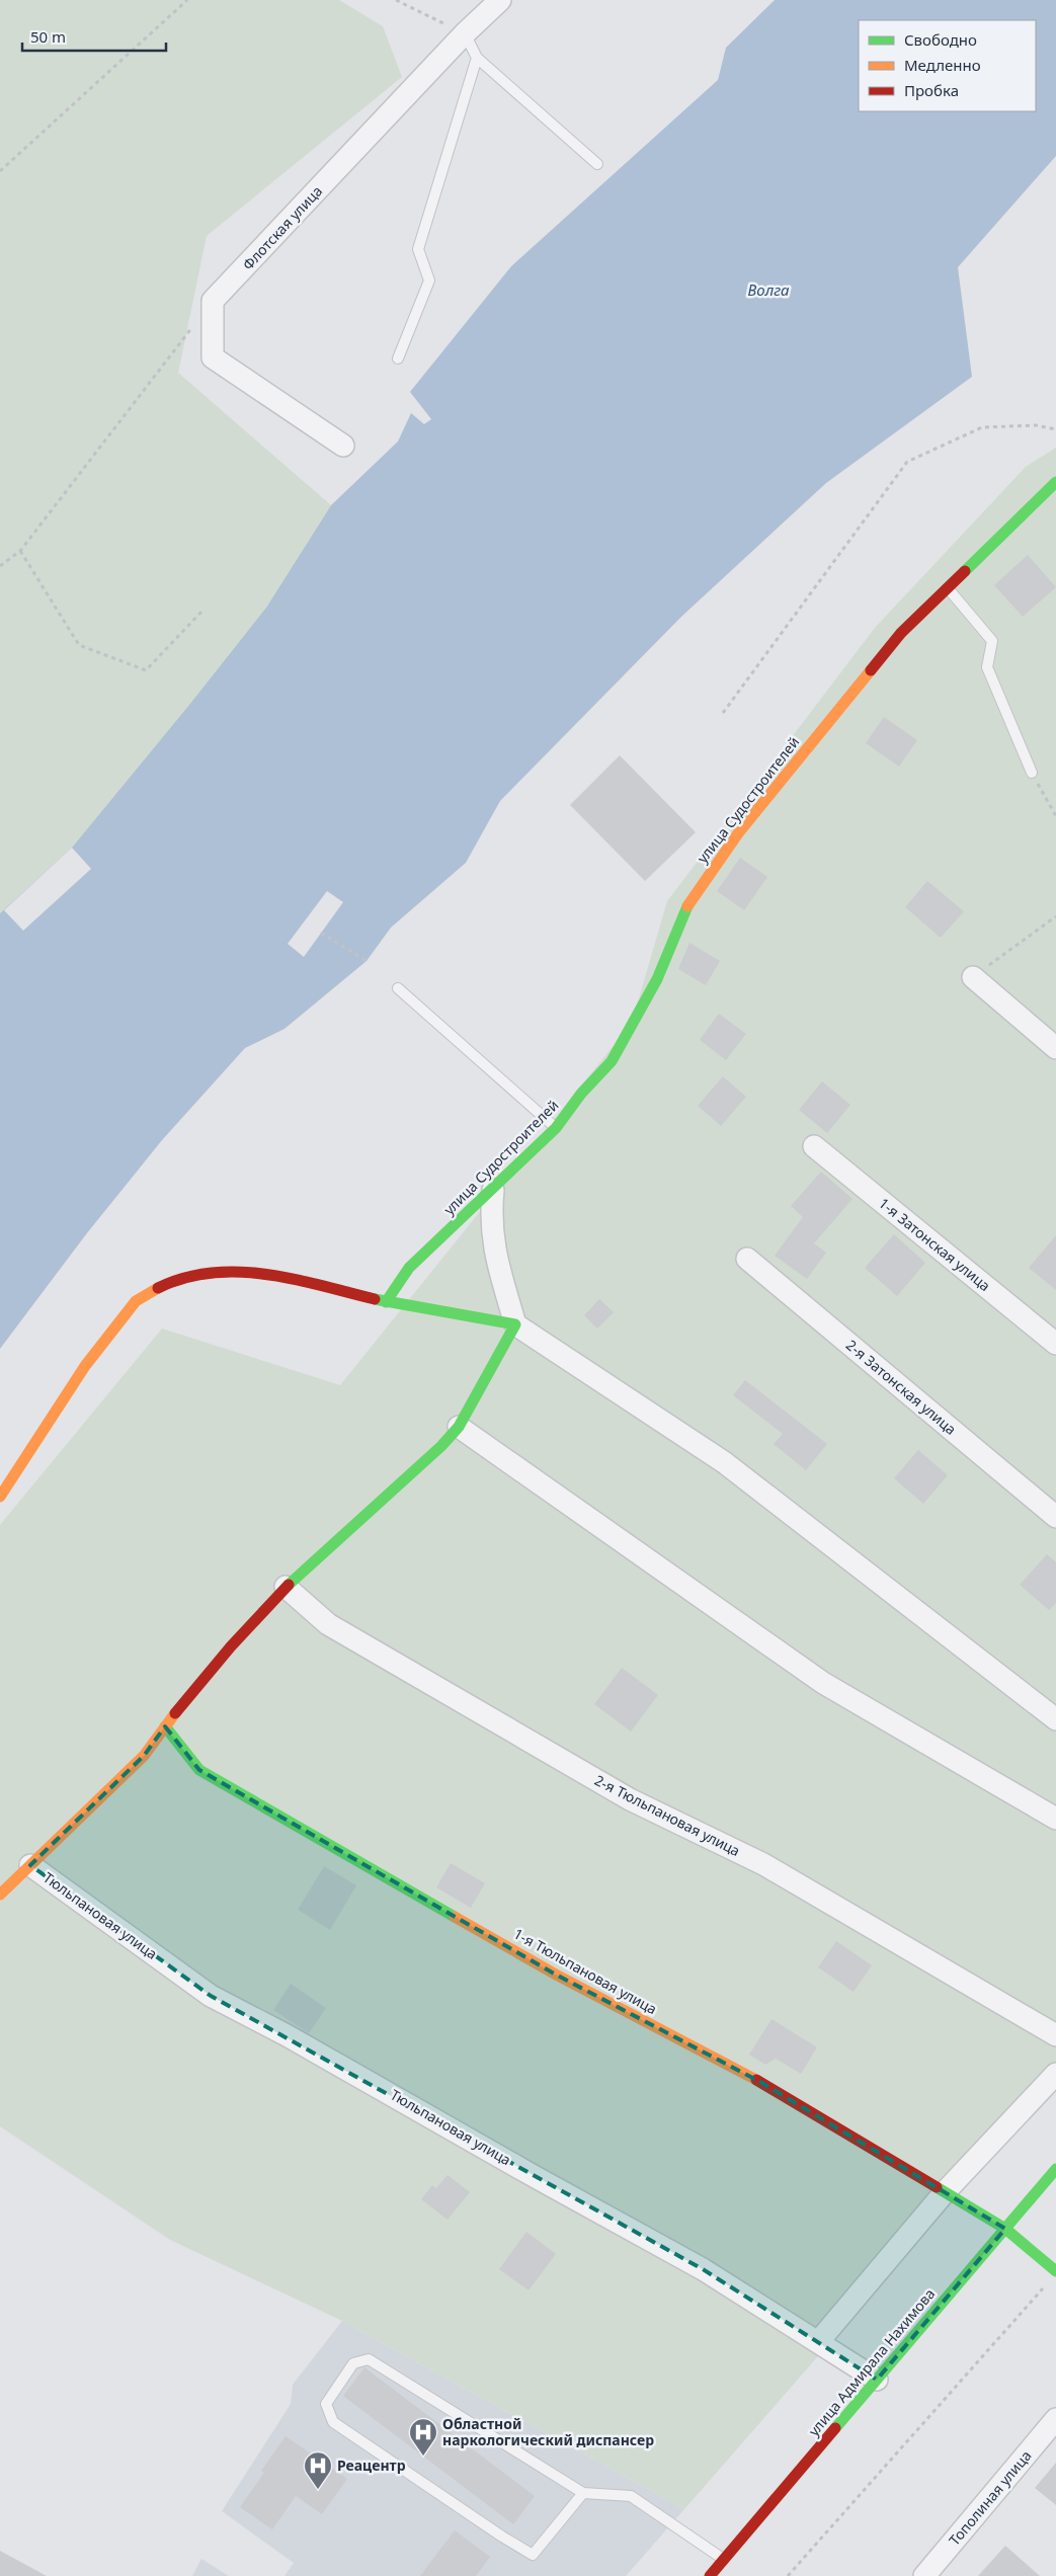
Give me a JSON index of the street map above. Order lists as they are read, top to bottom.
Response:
{
  "streets": {
    "street": [
      "Флотская улица",
      "улица Судостроителей",
      "1-я Затонская улица",
      "2-я Затонская улица",
      "2-я Тюльпановая улица",
      "Тюльпановая улица",
      "1-я Тюльпановая улица",
      "улица Адмирала Нахимова",
      "Тополиная улица"
    ]
  },
  "crossings": [
    ["Тюльпановая улица", "улица Адмирала Нахимова"],
    ["1-я Тюльпановая улица", "улица Адмирала Нахимова"]
  ],
  "water": ["Волга"],
  "places": {
    "hospital": ["Областной наркологический диспансер", "Реацентр"]
  },
  "legend": ["Свободно", "Медленно", "Пробка"],
  "scale_bar": "50 m"
}
